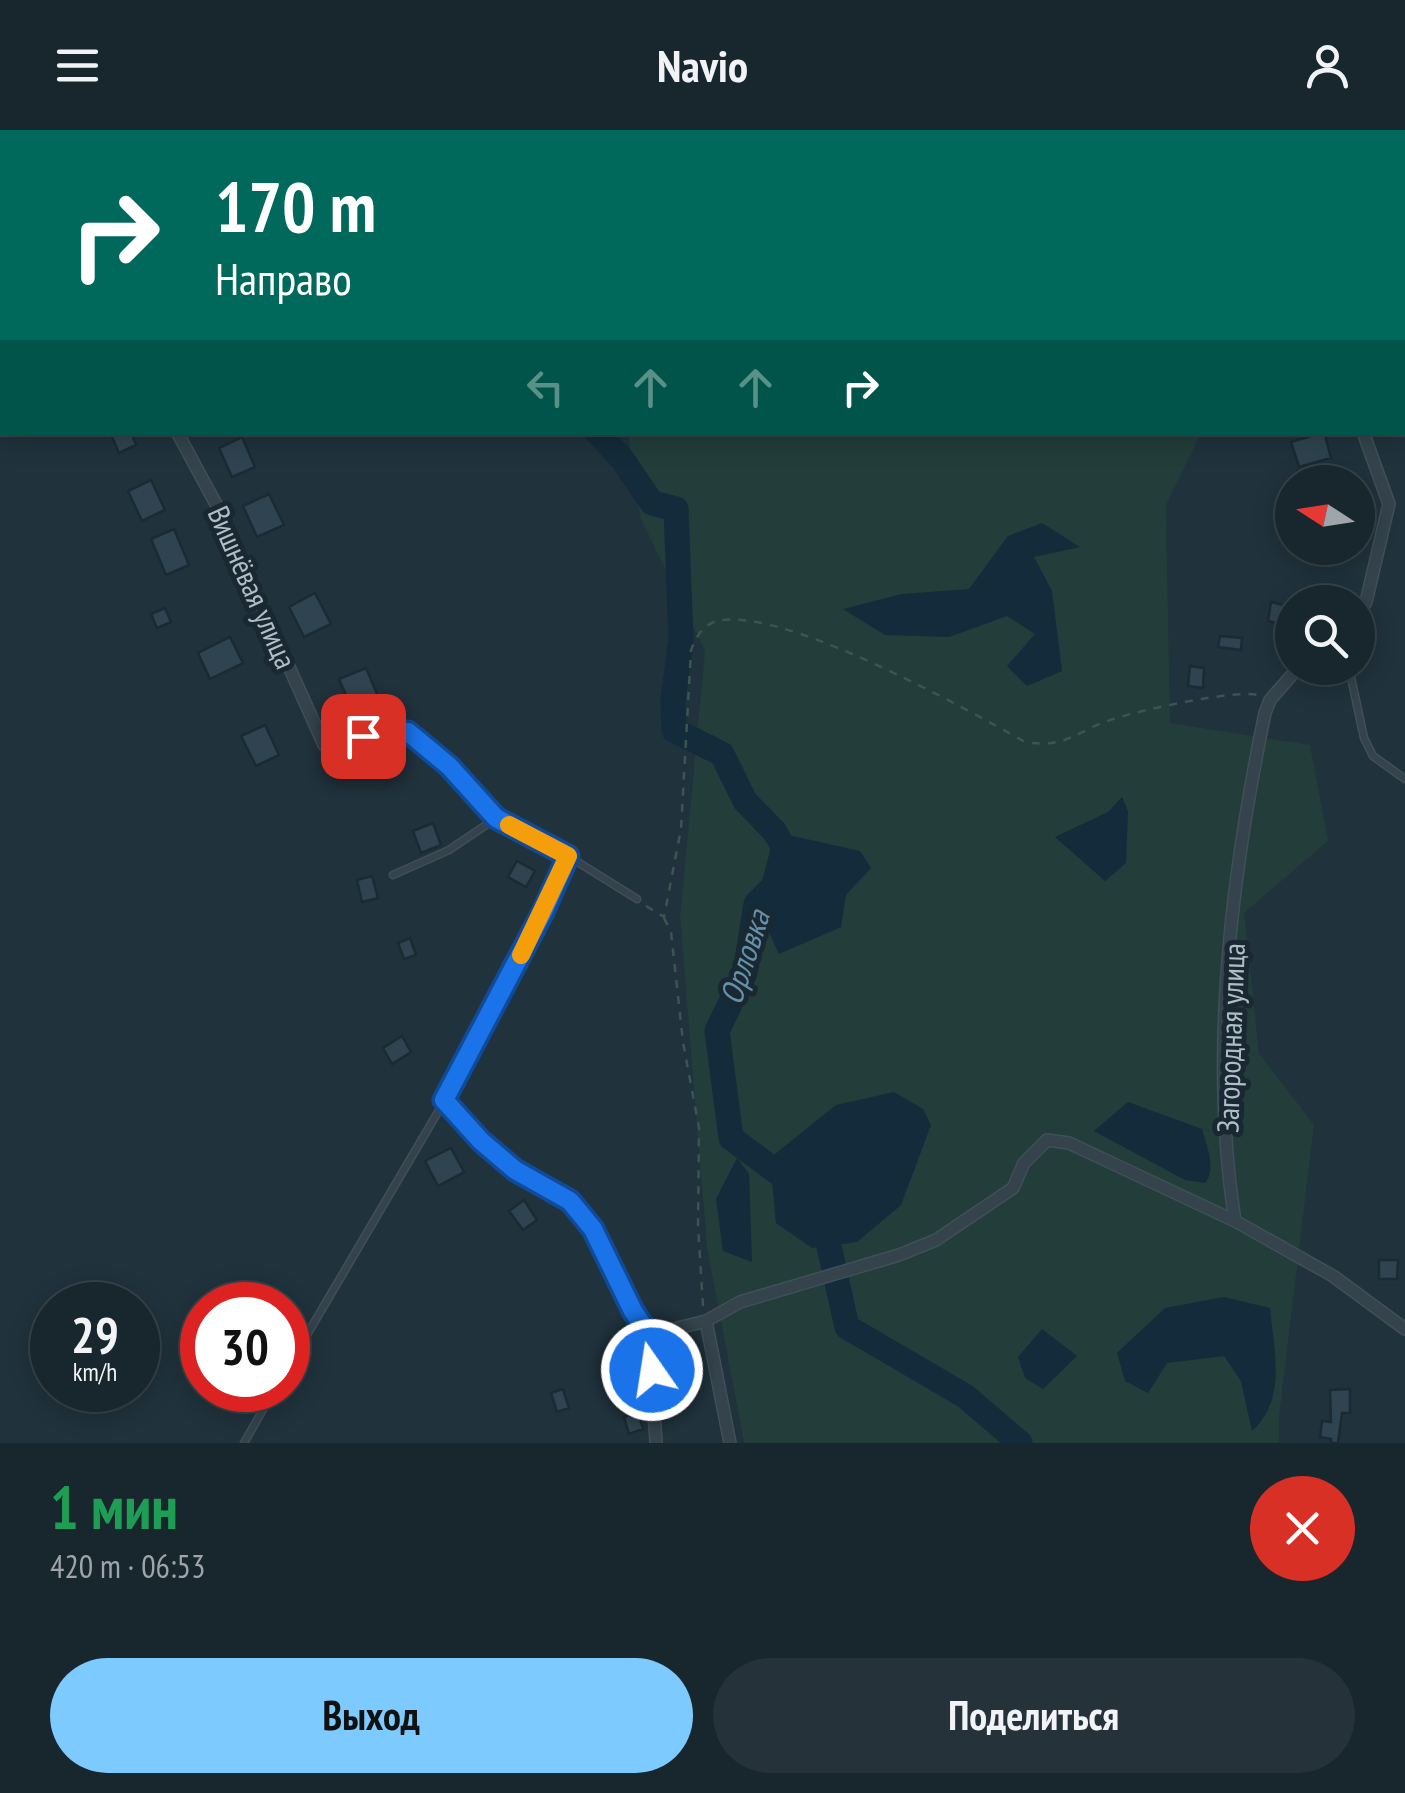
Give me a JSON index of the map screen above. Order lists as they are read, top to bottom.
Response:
{
  "streets": {
    "street": ["Вишнёвая улица", "Загородная улица"]
  },
  "water": ["Орловка"],
  "north": "left",
  "page": {
    "header": "Navio",
    "turn": ["170 m", "Направо"],
    "speed": "29 km/h",
    "limit": "30",
    "heading": ["1 мин", "420 m · 06:53"],
    "buttons": ["Выход", "Поделиться"]
  }
}
